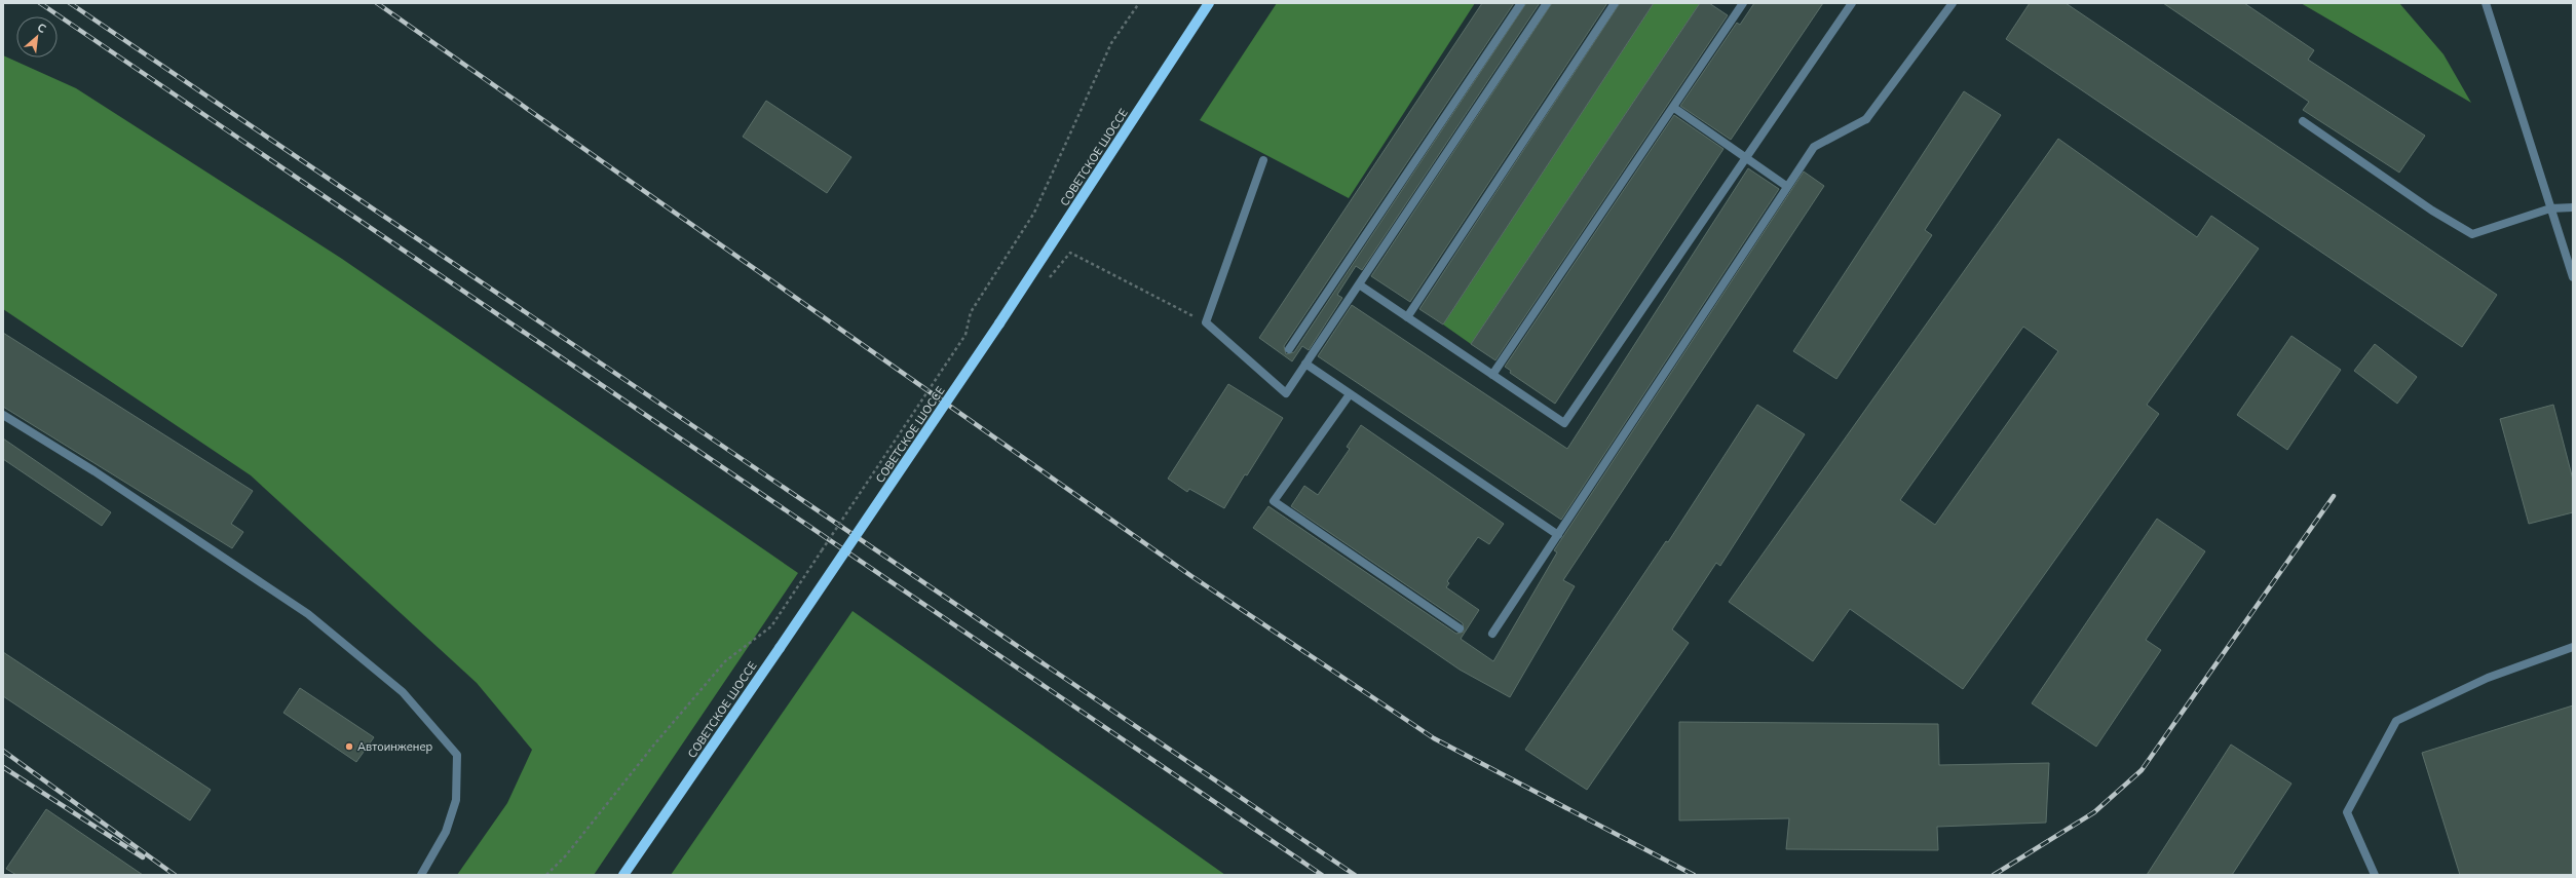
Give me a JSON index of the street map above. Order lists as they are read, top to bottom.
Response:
{
  "streets": {
    "main road": ["СОВЕТСКОЕ ШОССЕ"]
  },
  "places": ["Автоинженер"],
  "north": "top right"
}
